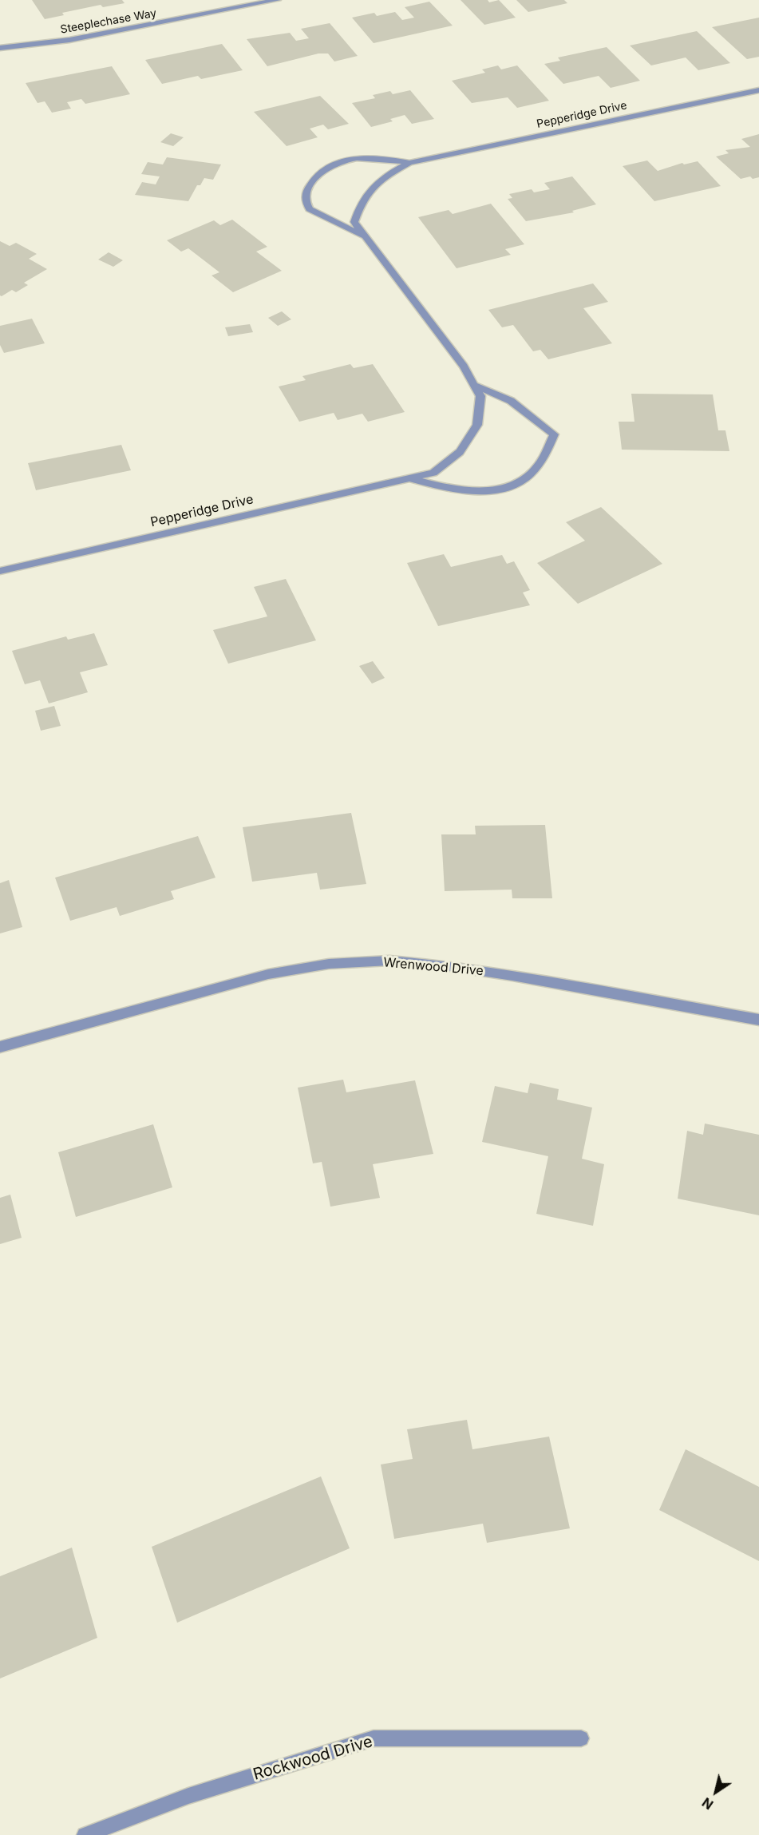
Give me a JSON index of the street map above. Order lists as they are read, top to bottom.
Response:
{
  "streets": {
    "street": [
      "Steeplechase Way",
      "Pepperidge Drive",
      "Wrenwood Drive",
      "Rockwood Drive"
    ]
  },
  "north": "bottom left"
}
